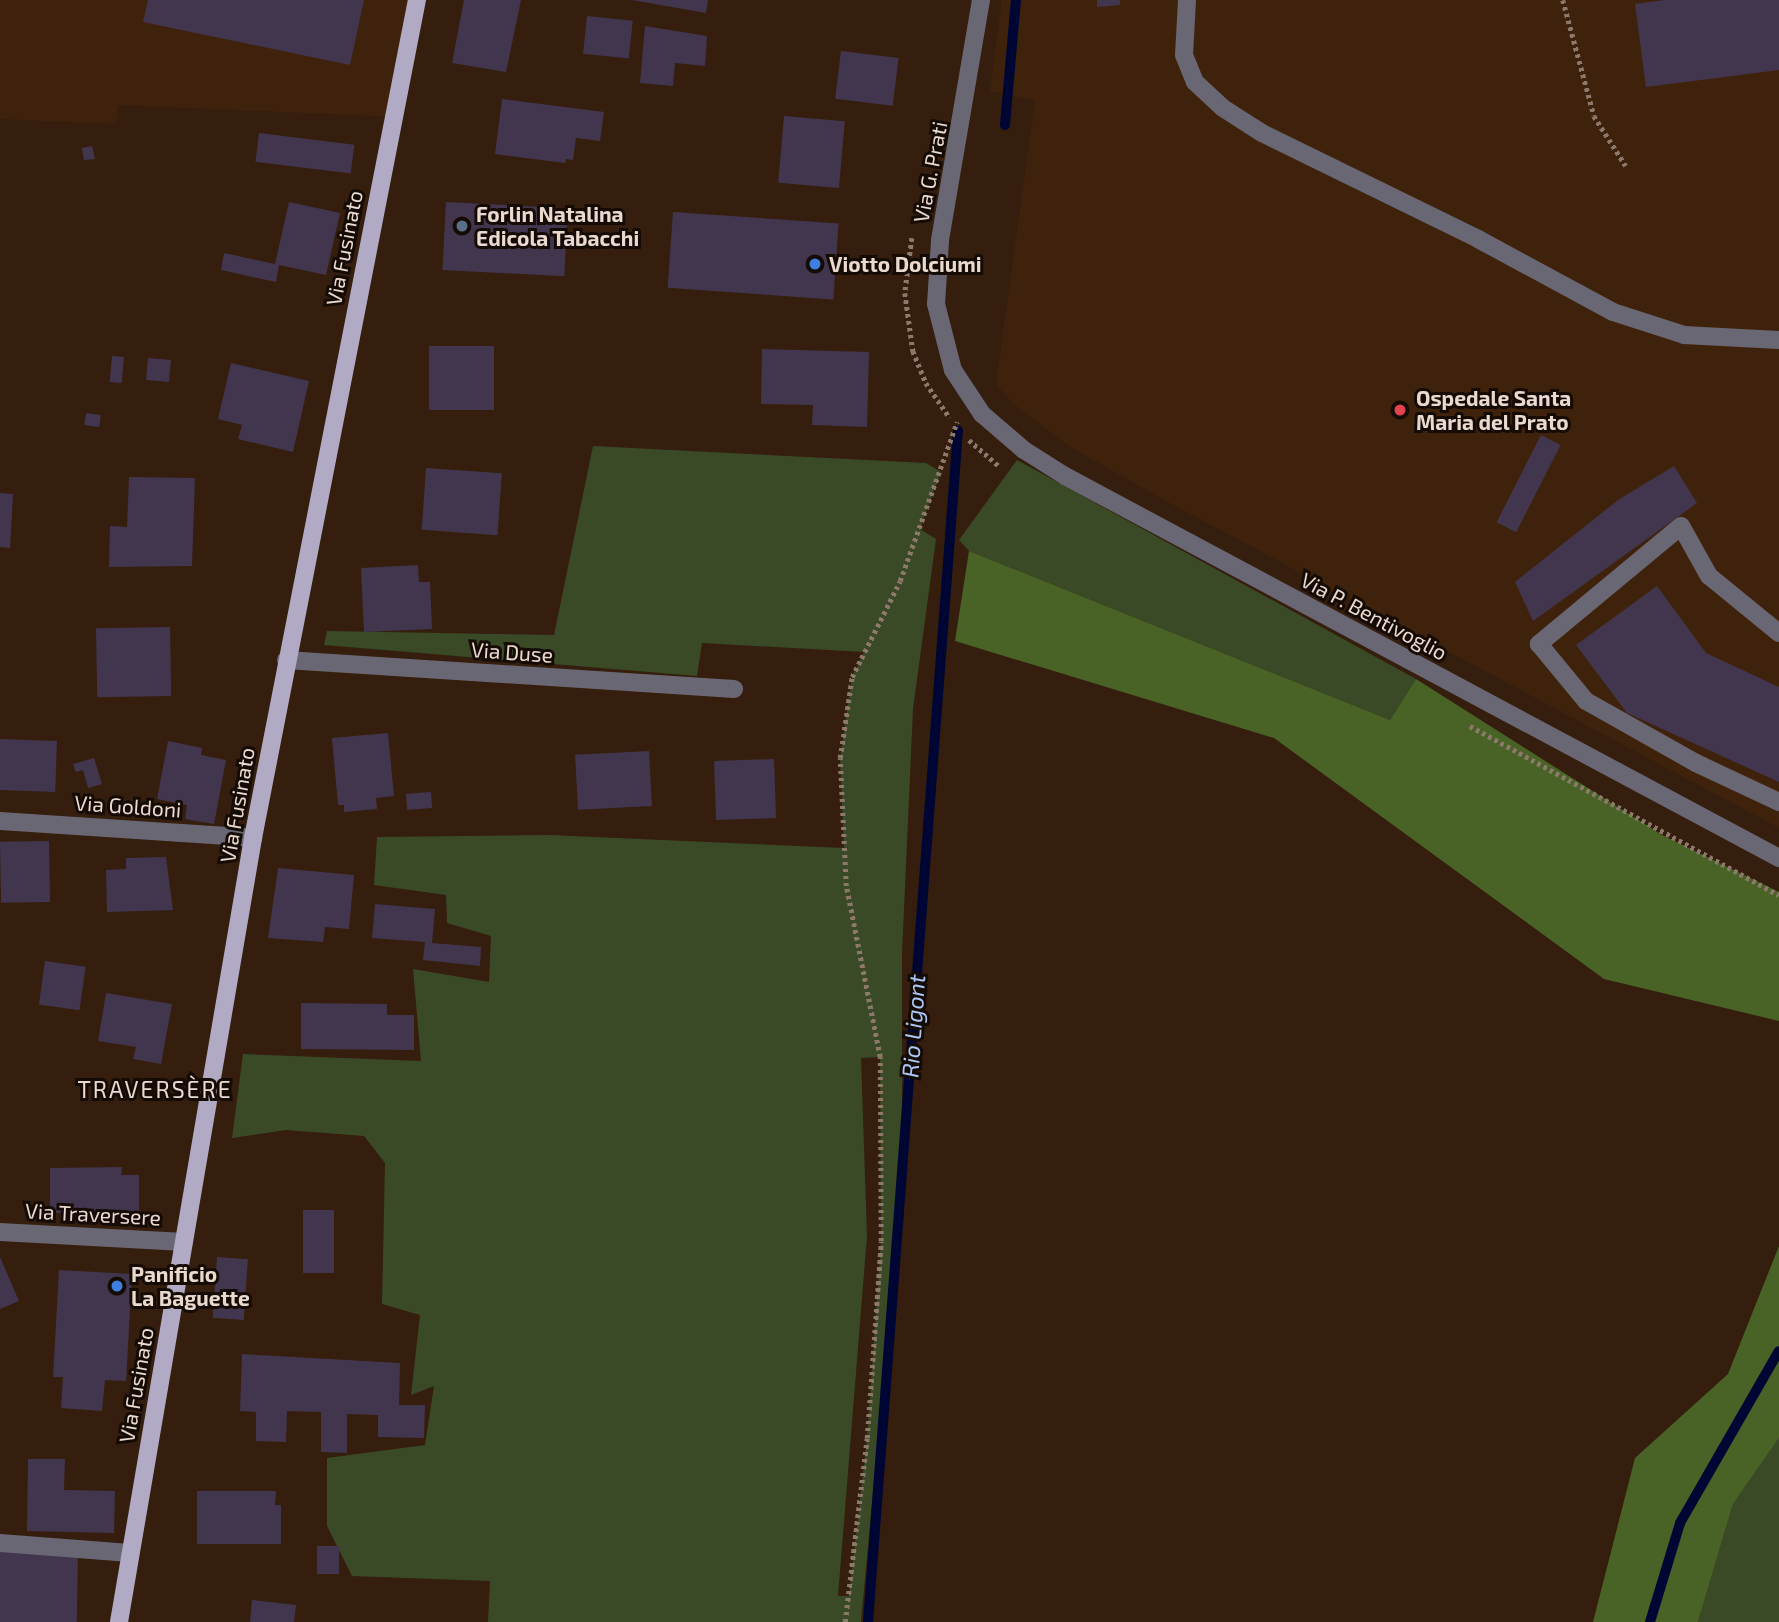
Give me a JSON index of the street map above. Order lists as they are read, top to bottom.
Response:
{
  "streets": {
    "main road": ["Via Fusinato"],
    "street": [
      "Via G. Prati",
      "Via P. Bentivoglio",
      "Via Duse",
      "Via Goldoni",
      "Via Traversere"
    ]
  },
  "crossings": [
    ["Via G. Prati", "Via P. Bentivoglio"],
    ["Via Fusinato", "Via Duse"],
    ["Via Fusinato", "Via Goldoni"],
    ["Via Fusinato", "Via Traversere"]
  ],
  "districts": ["TRAVERSÈRE"],
  "water": ["Rio Ligont"],
  "places": [
    "Forlin Natalina Edicola Tabacchi",
    "Viotto Dolciumi",
    "Ospedale Santa Maria del Prato",
    "Panificio La Baguette"
  ]
}
